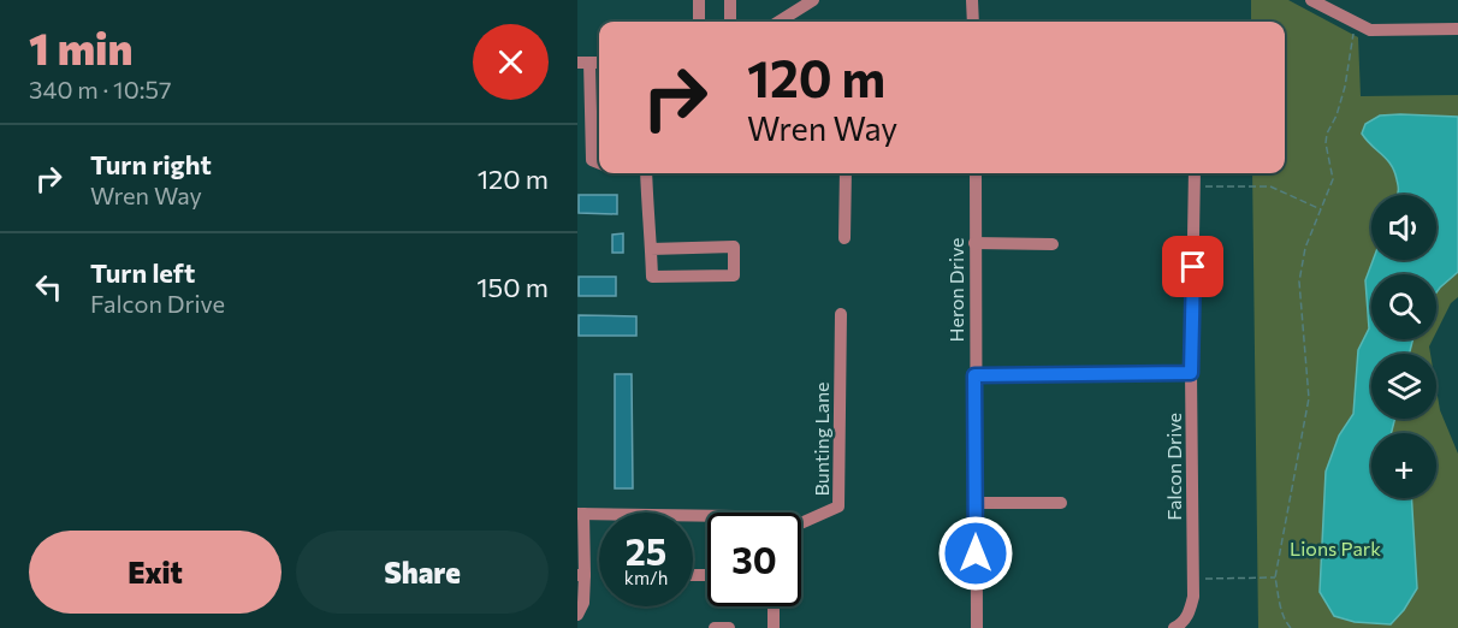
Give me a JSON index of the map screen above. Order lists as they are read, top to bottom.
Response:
{
  "streets": {
    "street": ["Heron Drive", "Bunting Lane", "Falcon Drive"]
  },
  "parks": ["Lions Park"],
  "page": {
    "heading": ["1 min", "340 m · 10:57"],
    "turn": ["120 m", "Wren Way"],
    "list": [
      {
        "name": "Turn right",
        "note": "Wren Way",
        "value": "120 m"
      },
      {
        "name": "Turn left",
        "note": "Falcon Drive",
        "value": "150 m"
      }
    ],
    "map_buttons": "+",
    "speed": "25 km/h",
    "limit": "30",
    "buttons": ["Exit", "Share"]
  }
}
